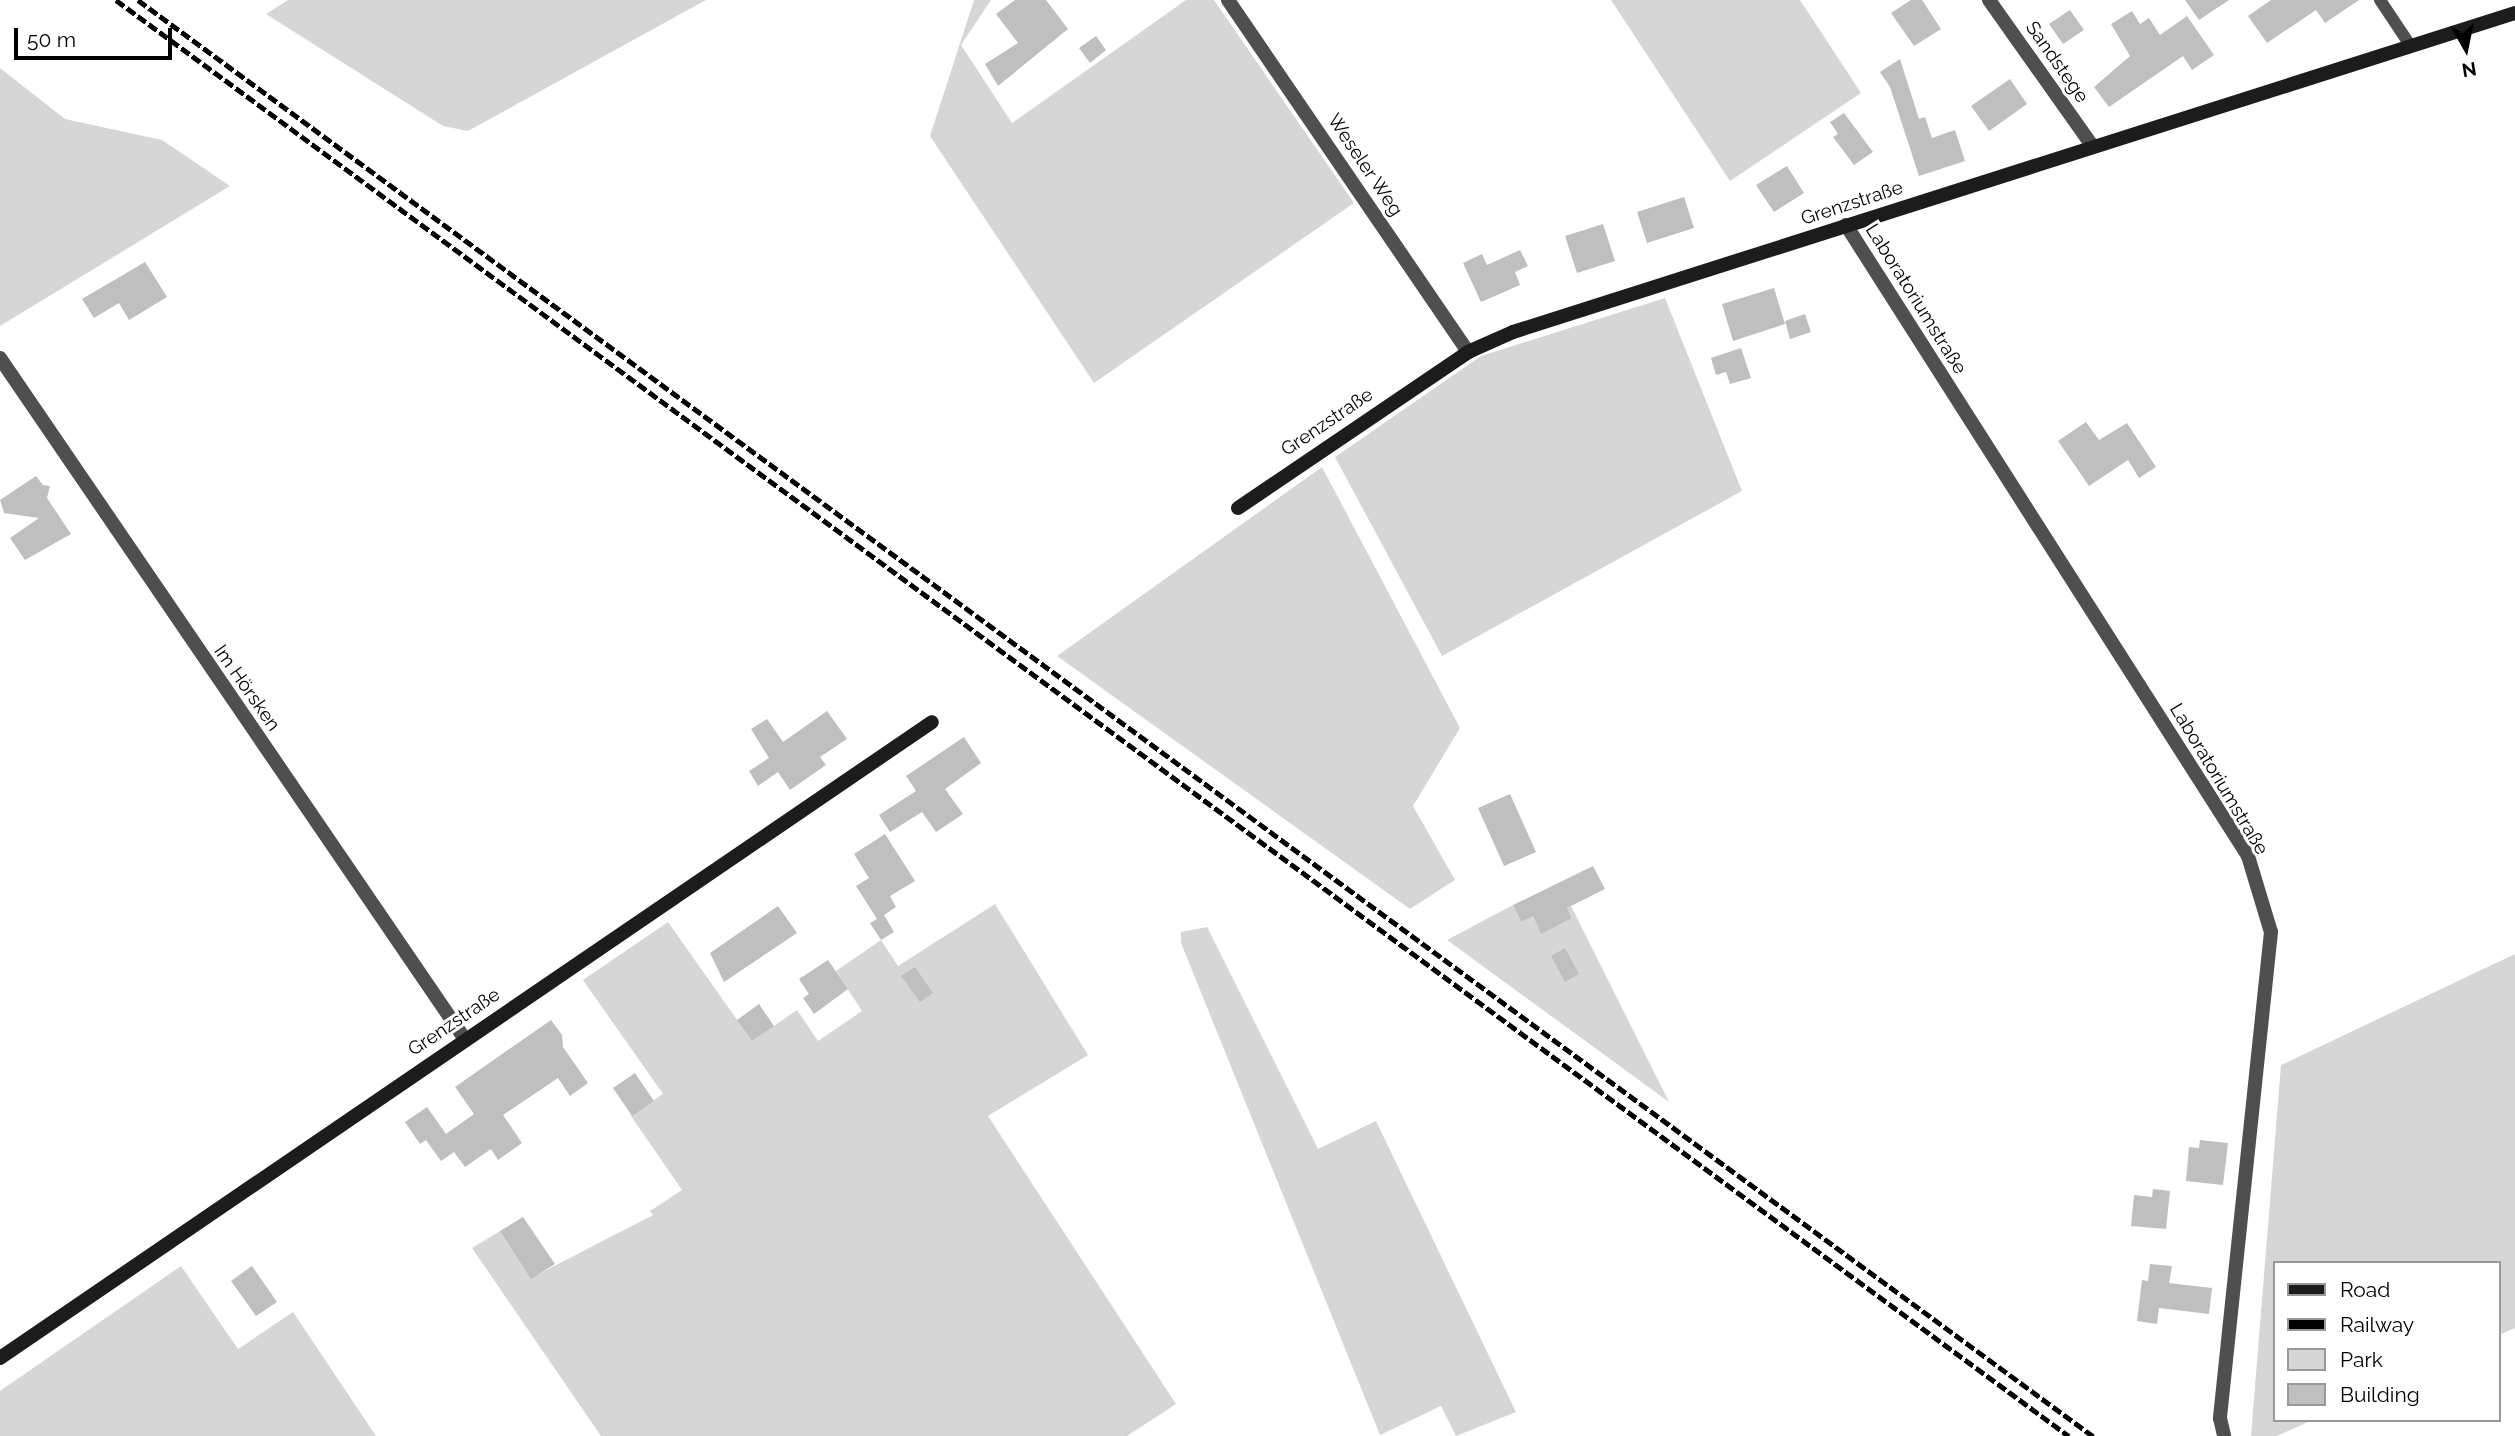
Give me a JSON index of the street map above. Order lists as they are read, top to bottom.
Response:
{
  "streets": {
    "street": [
      "Sandstege",
      "Weseler Weg",
      "Grenzstraße",
      "Laboratoriumstraße",
      "Im Hörsken"
    ]
  },
  "crossings": [
    ["Sandstege", "Grenzstraße"],
    ["Weseler Weg", "Grenzstraße"],
    ["Grenzstraße", "Laboratoriumstraße"],
    ["Grenzstraße", "Im Hörsken"]
  ],
  "legend": [
    "Road",
    "Railway",
    "Park",
    "Building"
  ],
  "scale_bar": "50 m",
  "north": "bottom"
}
